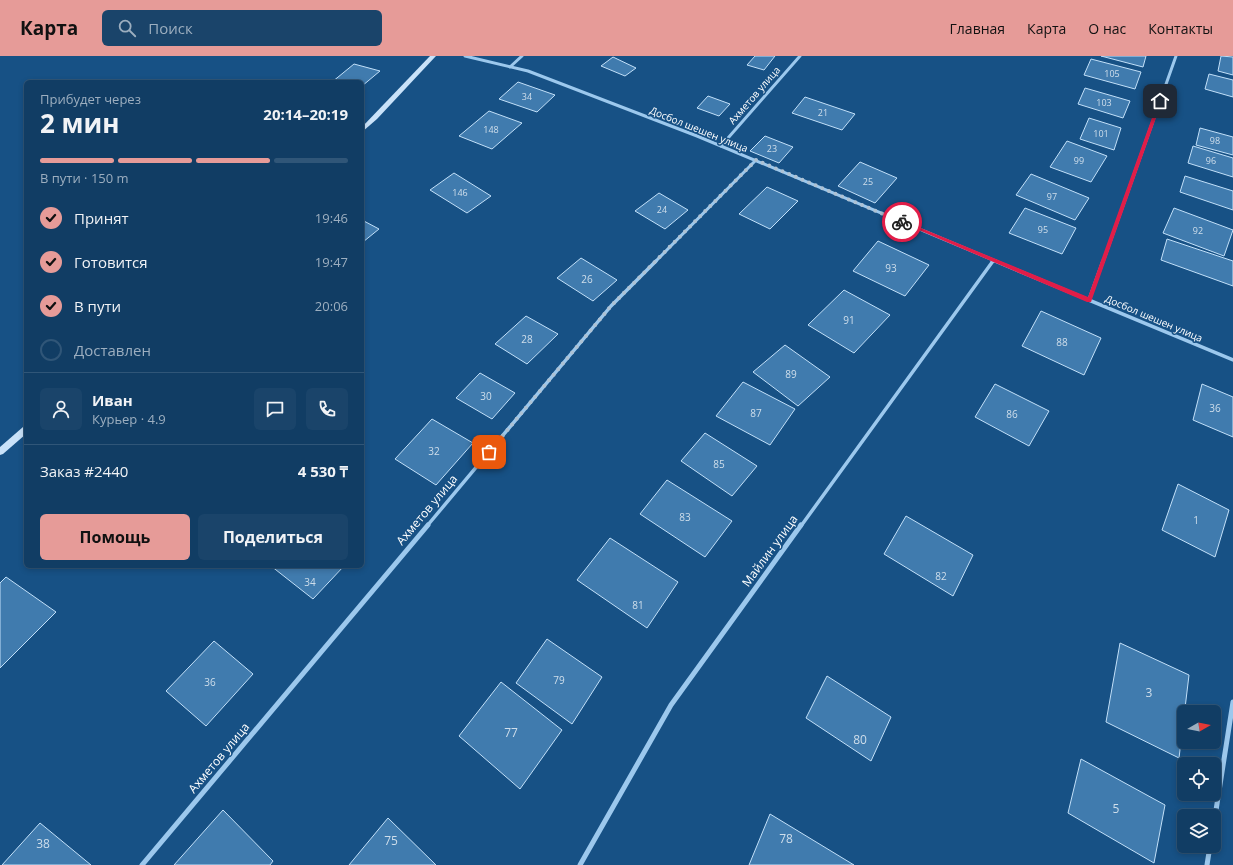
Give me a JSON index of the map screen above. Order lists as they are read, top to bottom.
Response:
{
  "streets": {
    "street": ["Ахметов улица", "Досбол шешен улица", "Майлин улица"]
  },
  "crossings": [
    ["Ахметов улица", "Досбол шешен улица"],
    ["Досбол шешен улица", "Майлин улица"]
  ],
  "house_numbers": [
    "105",
    "34",
    "103",
    "21",
    "148",
    "101",
    "98",
    "23",
    "99",
    "96",
    "25",
    "146",
    "97",
    "24",
    "95",
    "92",
    "93",
    "26",
    "91",
    "28",
    "88",
    "89",
    "30",
    "36",
    "87",
    "86",
    "32",
    "85",
    "83",
    "1",
    "82",
    "34",
    "81",
    "79",
    "36",
    "3",
    "77",
    "80",
    "5",
    "78",
    "75",
    "38"
  ],
  "north": "right",
  "page": {
    "header": "Карта",
    "search": "Поиск",
    "nav": [
      "Главная",
      "Карта",
      "О нас",
      "Контакты"
    ],
    "heading": ["2 мин", "Прибудет через", "20:14–20:19"],
    "panel": [
      "Иван",
      "Курьер · 4.9",
      "Заказ #2440",
      "4 530 ₸"
    ],
    "bar": "В пути · 150 m",
    "list": [
      ["Принят", "19:46"],
      ["Готовится", "19:47"],
      ["В пути", "20:06"],
      "Доставлен"
    ],
    "buttons": ["Помощь", "Поделиться"]
  }
}
